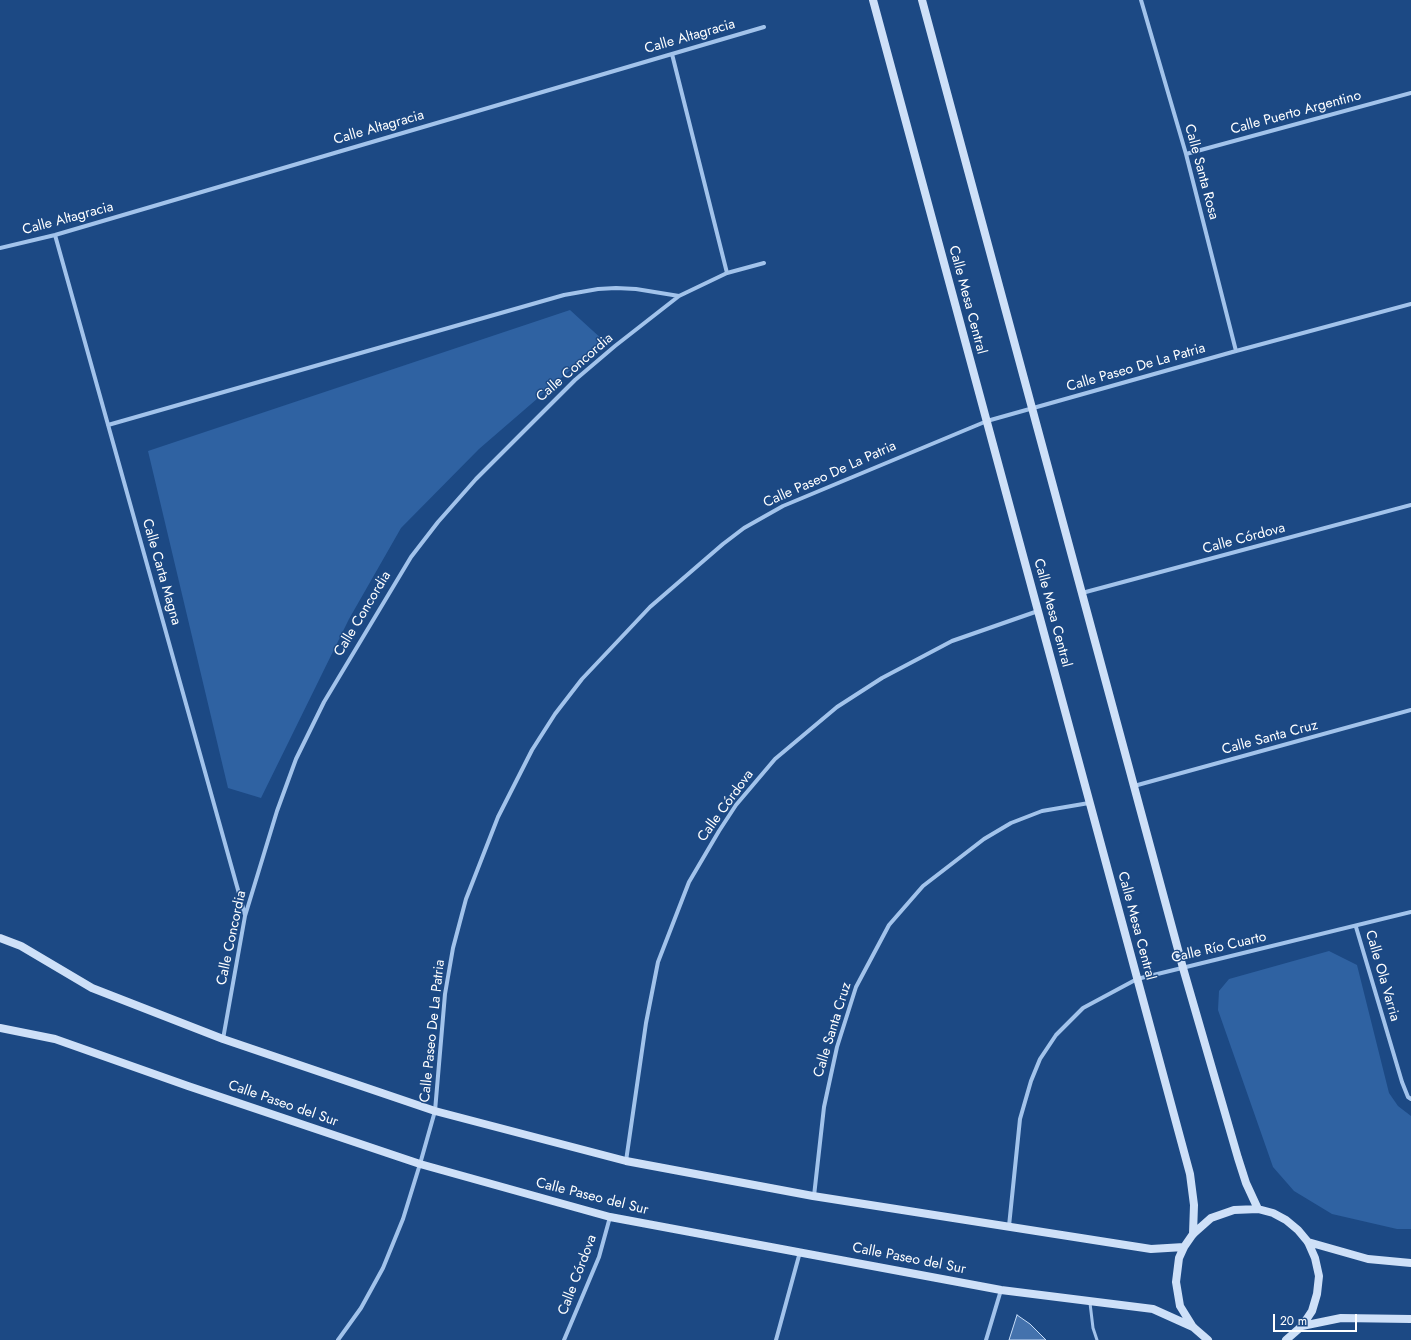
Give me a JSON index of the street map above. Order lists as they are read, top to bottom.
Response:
{
  "streets": {
    "main road": ["Calle Mesa Central", "Calle Paseo del Sur"],
    "street": [
      "Calle Altagracia",
      "Calle Puerto Argentino",
      "Calle Santa Rosa",
      "Calle Concordia",
      "Calle Paseo De La Patria",
      "Calle Córdova",
      "Calle Carta Magna",
      "Calle Santa Cruz",
      "Calle Río Cuarto",
      "Calle Ola Varria"
    ]
  },
  "crossings": [
    ["Calle Altagracia", "Calle Carta Magna"],
    ["Calle Puerto Argentino", "Calle Santa Rosa"],
    ["Calle Santa Rosa", "Calle Paseo De La Patria"],
    ["Calle Mesa Central", "Calle Paseo De La Patria"],
    ["Calle Mesa Central", "Calle Córdova"],
    ["Calle Mesa Central", "Calle Santa Cruz"],
    ["Calle Mesa Central", "Calle Río Cuarto"],
    ["Calle Concordia", "Calle Carta Magna"],
    ["Calle Paseo De La Patria", "Calle Paseo del Sur"],
    ["Calle Córdova", "Calle Paseo del Sur"],
    ["Calle Río Cuarto", "Calle Ola Varria"]
  ],
  "scale_bar": "20 m"
}
